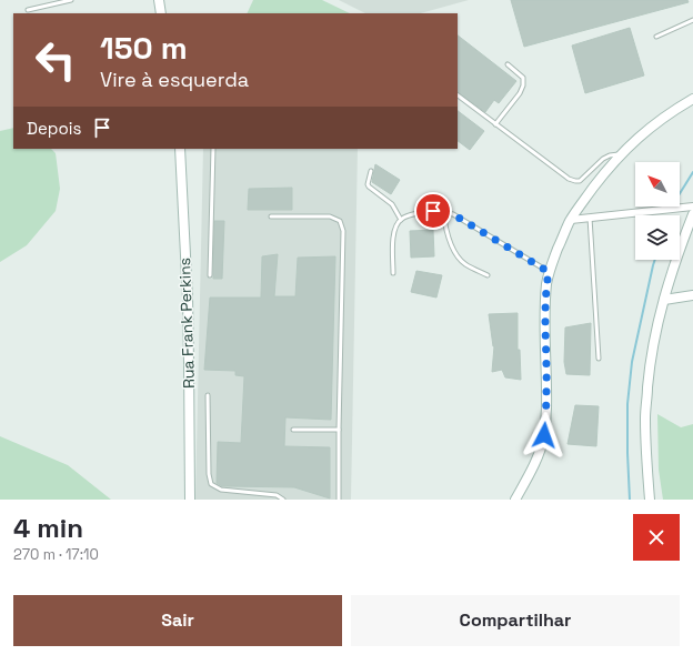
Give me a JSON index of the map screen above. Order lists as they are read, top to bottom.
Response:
{
  "streets": {
    "street": ["Rua Frank Perkins"]
  },
  "north": "top left",
  "page": {
    "turn": ["150 m", "Vire à esquerda"],
    "then": "Depois",
    "heading": ["4 min", "270 m · 17:10"],
    "buttons": ["Sair", "Compartilhar"]
  }
}
